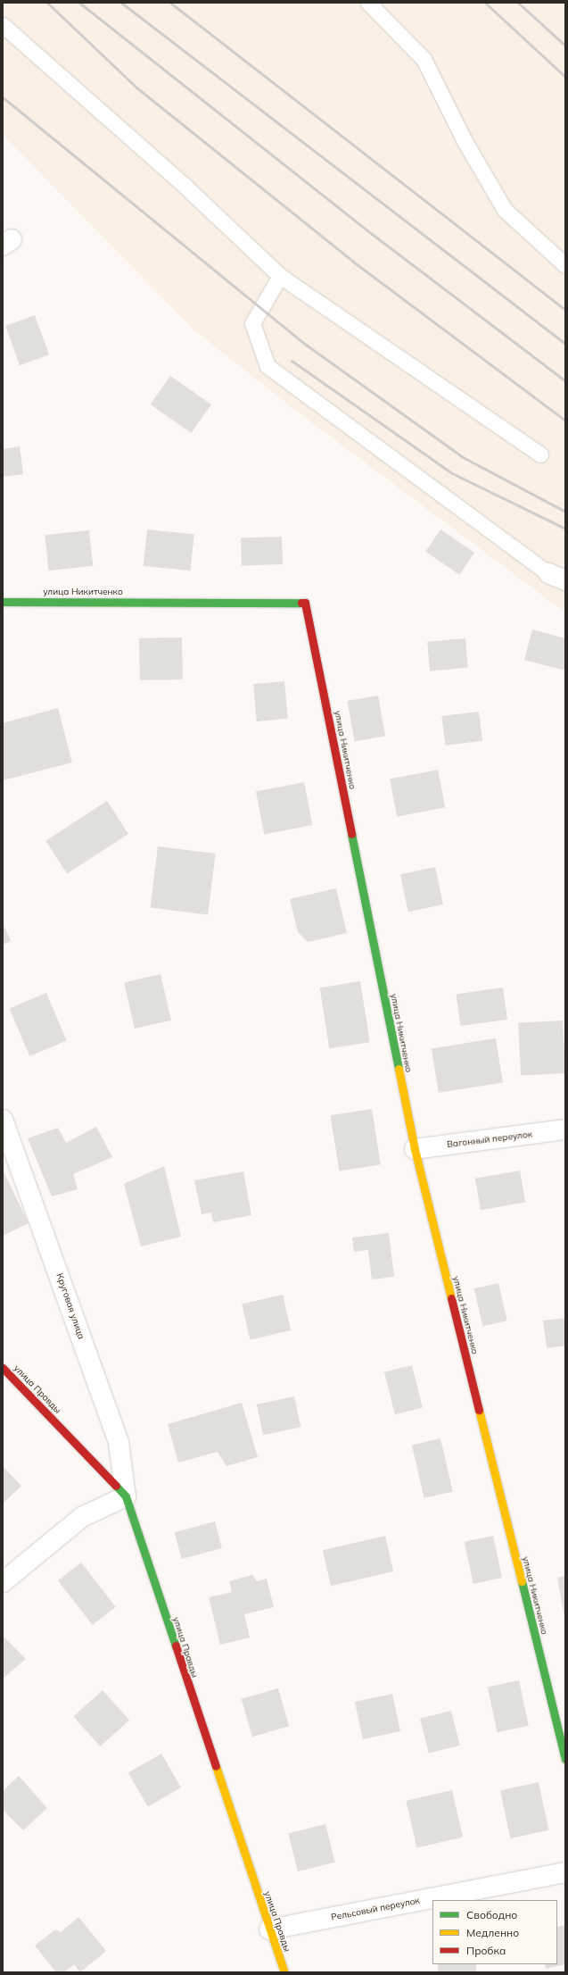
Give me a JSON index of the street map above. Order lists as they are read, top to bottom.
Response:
{
  "streets": {
    "street": [
      "улица Никитченко",
      "Вагонный переулок",
      "Круговая улица",
      "улица Правды",
      "Рельсовый переулок"
    ]
  },
  "crossings": [
    ["улица Никитченко", "Вагонный переулок"],
    ["Круговая улица", "улица Правды"],
    ["улица Правды", "Рельсовый переулок"]
  ],
  "legend": ["Свободно", "Медленно", "Пробка"]
}
